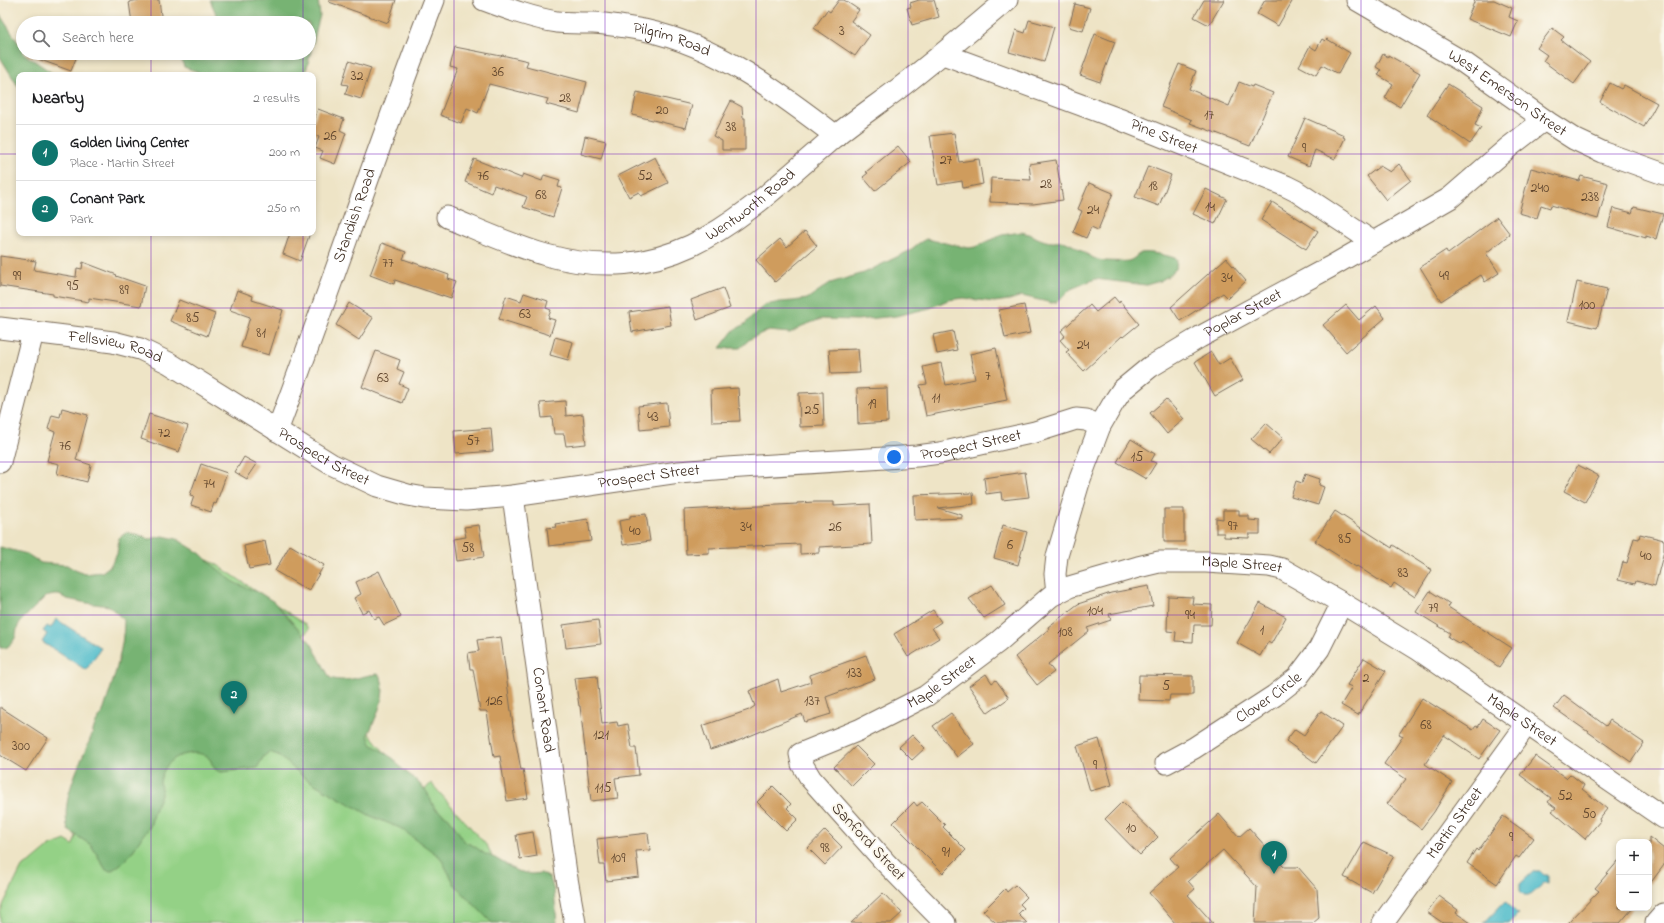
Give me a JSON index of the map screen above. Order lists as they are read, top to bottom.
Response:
{
  "streets": {
    "street": [
      "Pilgrim Road",
      "West Emerson Street",
      "Pine Street",
      "Wentworth Road",
      "Standish Road",
      "Poplar Street",
      "Fellsview Road",
      "Prospect Street",
      "Maple Street",
      "Clover Circle",
      "Conant Road",
      "Martin Street",
      "Sanford Street"
    ]
  },
  "crossings": [
    ["Pilgrim Road", "Wentworth Road"],
    ["West Emerson Street", "Poplar Street"],
    ["Pine Street", "Wentworth Road"],
    ["Pine Street", "Poplar Street"],
    ["Standish Road", "Prospect Street"],
    ["Poplar Street", "Prospect Street"],
    ["Poplar Street", "Maple Street"],
    ["Fellsview Road", "Prospect Street"],
    ["Prospect Street", "Conant Road"],
    ["Maple Street", "Clover Circle"],
    ["Maple Street", "Martin Street"],
    ["Maple Street", "Sanford Street"]
  ],
  "house_numbers": [
    "3",
    "36",
    "32",
    "28",
    "20",
    "17",
    "38",
    "26",
    "9",
    "27",
    "76",
    "52",
    "28",
    "18",
    "240",
    "68",
    "238",
    "14",
    "24",
    "77",
    "99",
    "49",
    "34",
    "95",
    "89",
    "100",
    "63",
    "85",
    "81",
    "24",
    "7",
    "63",
    "11",
    "19",
    "25",
    "43",
    "72",
    "57",
    "76",
    "15",
    "74",
    "97",
    "34",
    "26",
    "40",
    "85",
    "6",
    "58",
    "40",
    "83",
    "79",
    "104",
    "94",
    "1",
    "108",
    "133",
    "2",
    "5",
    "126",
    "137",
    "68",
    "121",
    "300",
    "9",
    "115",
    "52",
    "50",
    "10",
    "9",
    "98",
    "91",
    "109"
  ],
  "page": {
    "search": "Search here",
    "heading": ["Nearby", "2 results"],
    "list": [
      {
        "mark": "1",
        "name": "Golden Living Center",
        "note": "Place · Martin Street",
        "value": "200 m"
      },
      {
        "mark": "2",
        "name": "Conant Park",
        "note": "Park",
        "value": "250 m"
      }
    ],
    "pins": ["2", "1"],
    "map_buttons": ["+", "−"]
  }
}
